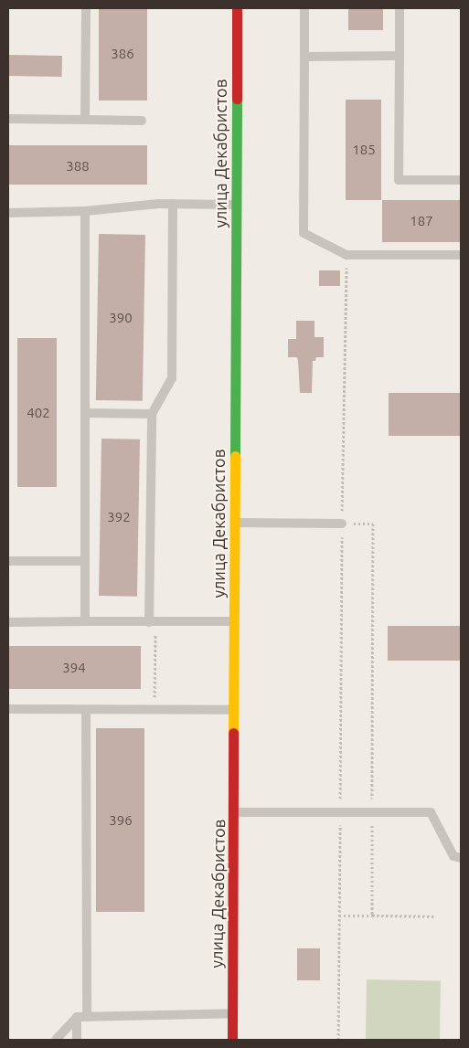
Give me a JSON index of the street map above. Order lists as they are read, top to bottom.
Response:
{
  "streets": {
    "main road": ["улица Декабристов"]
  },
  "house_numbers": [
    "386",
    "185",
    "388",
    "187",
    "390",
    "402",
    "392",
    "394",
    "396"
  ]
}
